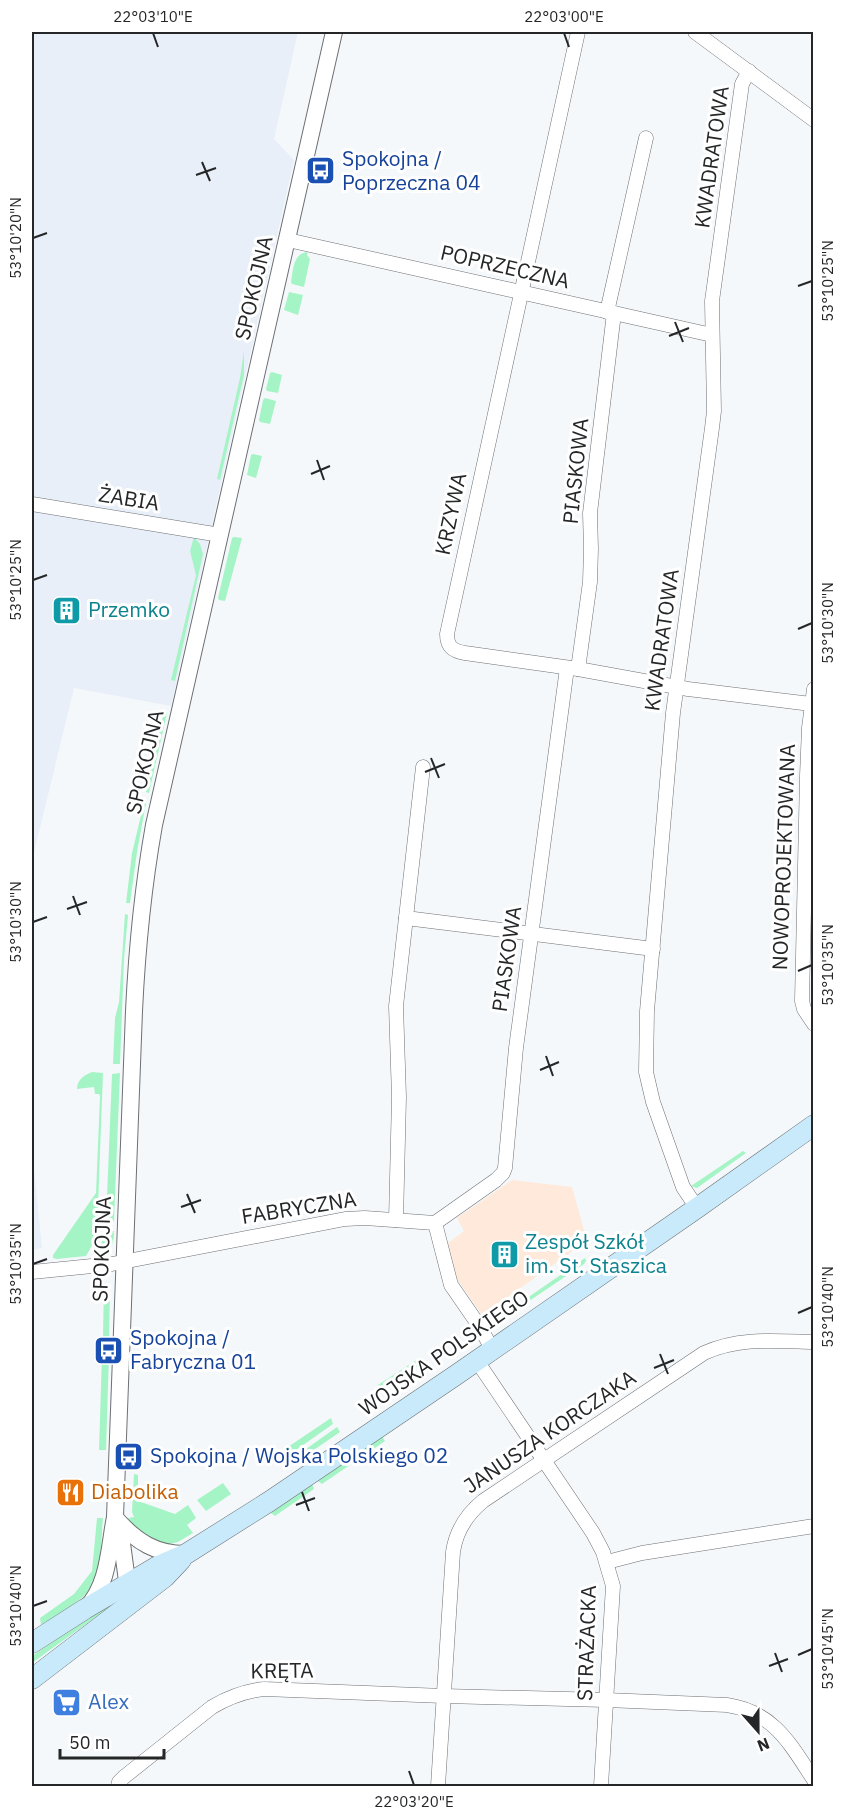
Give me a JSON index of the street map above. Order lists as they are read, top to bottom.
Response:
{
  "streets": {
    "main road": ["WOJSKA POLSKIEGO"],
    "street": [
      "KWADRATOWA",
      "POPRZECZNA",
      "SPOKOJNA",
      "PIASKOWA",
      "ŻABIA",
      "KRZYWA",
      "NOWOPROJEKTOWANA",
      "FABRYCZNA",
      "JANUSZA KORCZAKA",
      "STRAŻACKA",
      "KRĘTA"
    ]
  },
  "crossings": [
    ["KWADRATOWA", "POPRZECZNA"],
    ["KWADRATOWA", "KRZYWA"],
    ["KWADRATOWA", "WOJSKA POLSKIEGO"],
    ["POPRZECZNA", "SPOKOJNA"],
    ["POPRZECZNA", "PIASKOWA"],
    ["POPRZECZNA", "KRZYWA"],
    ["SPOKOJNA", "ŻABIA"],
    ["SPOKOJNA", "FABRYCZNA"],
    ["SPOKOJNA", "WOJSKA POLSKIEGO"],
    ["PIASKOWA", "KRZYWA"],
    ["PIASKOWA", "FABRYCZNA"],
    ["KRZYWA", "NOWOPROJEKTOWANA"],
    ["WOJSKA POLSKIEGO", "STRAŻACKA"],
    ["JANUSZA KORCZAKA", "STRAŻACKA"],
    ["JANUSZA KORCZAKA", "KRĘTA"],
    ["STRAŻACKA", "KRĘTA"]
  ],
  "places": {
    "bus stop": ["Spokojna / Poprzeczna 04", "Spokojna / Fabryczna 01", "Spokojna / Wojska Polskiego 02"],
    "building": ["Przemko", "Zespół Szkół im. St. Staszica"],
    "restaurant": ["Diabolika"],
    "supermarket": ["Alex"]
  },
  "scale_bar": "50 m",
  "north": "bottom",
  "coordinates": [
    "22°03'10\"E",
    "22°03'00\"E",
    "53°10'20\"N",
    "53°10'25\"N",
    "53°10'30\"N",
    "53°10'35\"N",
    "53°10'40\"N",
    "53°10'45\"N",
    "22°03'20\"E"
  ]
}
